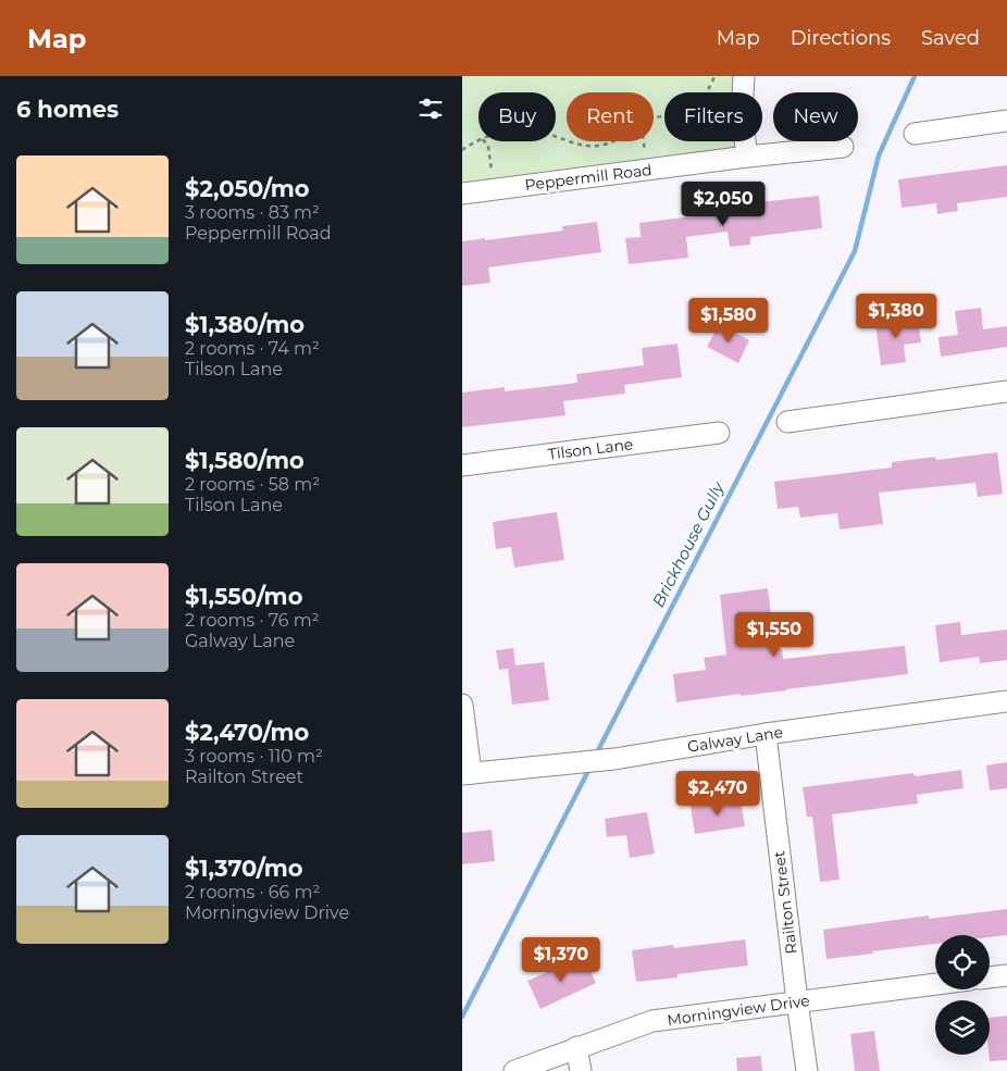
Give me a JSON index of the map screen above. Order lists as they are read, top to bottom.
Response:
{
  "streets": {
    "street": [
      "Peppermill Road",
      "Tilson Lane",
      "Galway Lane",
      "Railton Street",
      "Morningview Drive"
    ]
  },
  "crossings": [
    ["Galway Lane", "Railton Street"],
    ["Railton Street", "Morningview Drive"]
  ],
  "water": ["Brickhouse Gully"],
  "page": {
    "header": "Map",
    "nav": ["Map", "Directions", "Saved"],
    "heading": "6 homes",
    "chip": [
      "Buy",
      "Rent",
      "Filters",
      "New"
    ],
    "list": [
      {
        "name": "$2,050/mo",
        "note": "3 rooms · 83 m² · Peppermill Road"
      },
      {
        "name": "$1,380/mo",
        "note": "2 rooms · 74 m² · Tilson Lane"
      },
      {
        "name": "$1,580/mo",
        "note": "2 rooms · 58 m² · Tilson Lane"
      },
      {
        "name": "$1,550/mo",
        "note": "2 rooms · 76 m² · Galway Lane"
      },
      {
        "name": "$2,470/mo",
        "note": "3 rooms · 110 m² · Railton Street"
      },
      {
        "name": "$1,370/mo",
        "note": "2 rooms · 66 m² · Morningview Drive"
      }
    ],
    "price": [
      "$2,050",
      "$1,380",
      "$1,580",
      "$1,550",
      "$2,470",
      "$1,370"
    ]
  }
}
